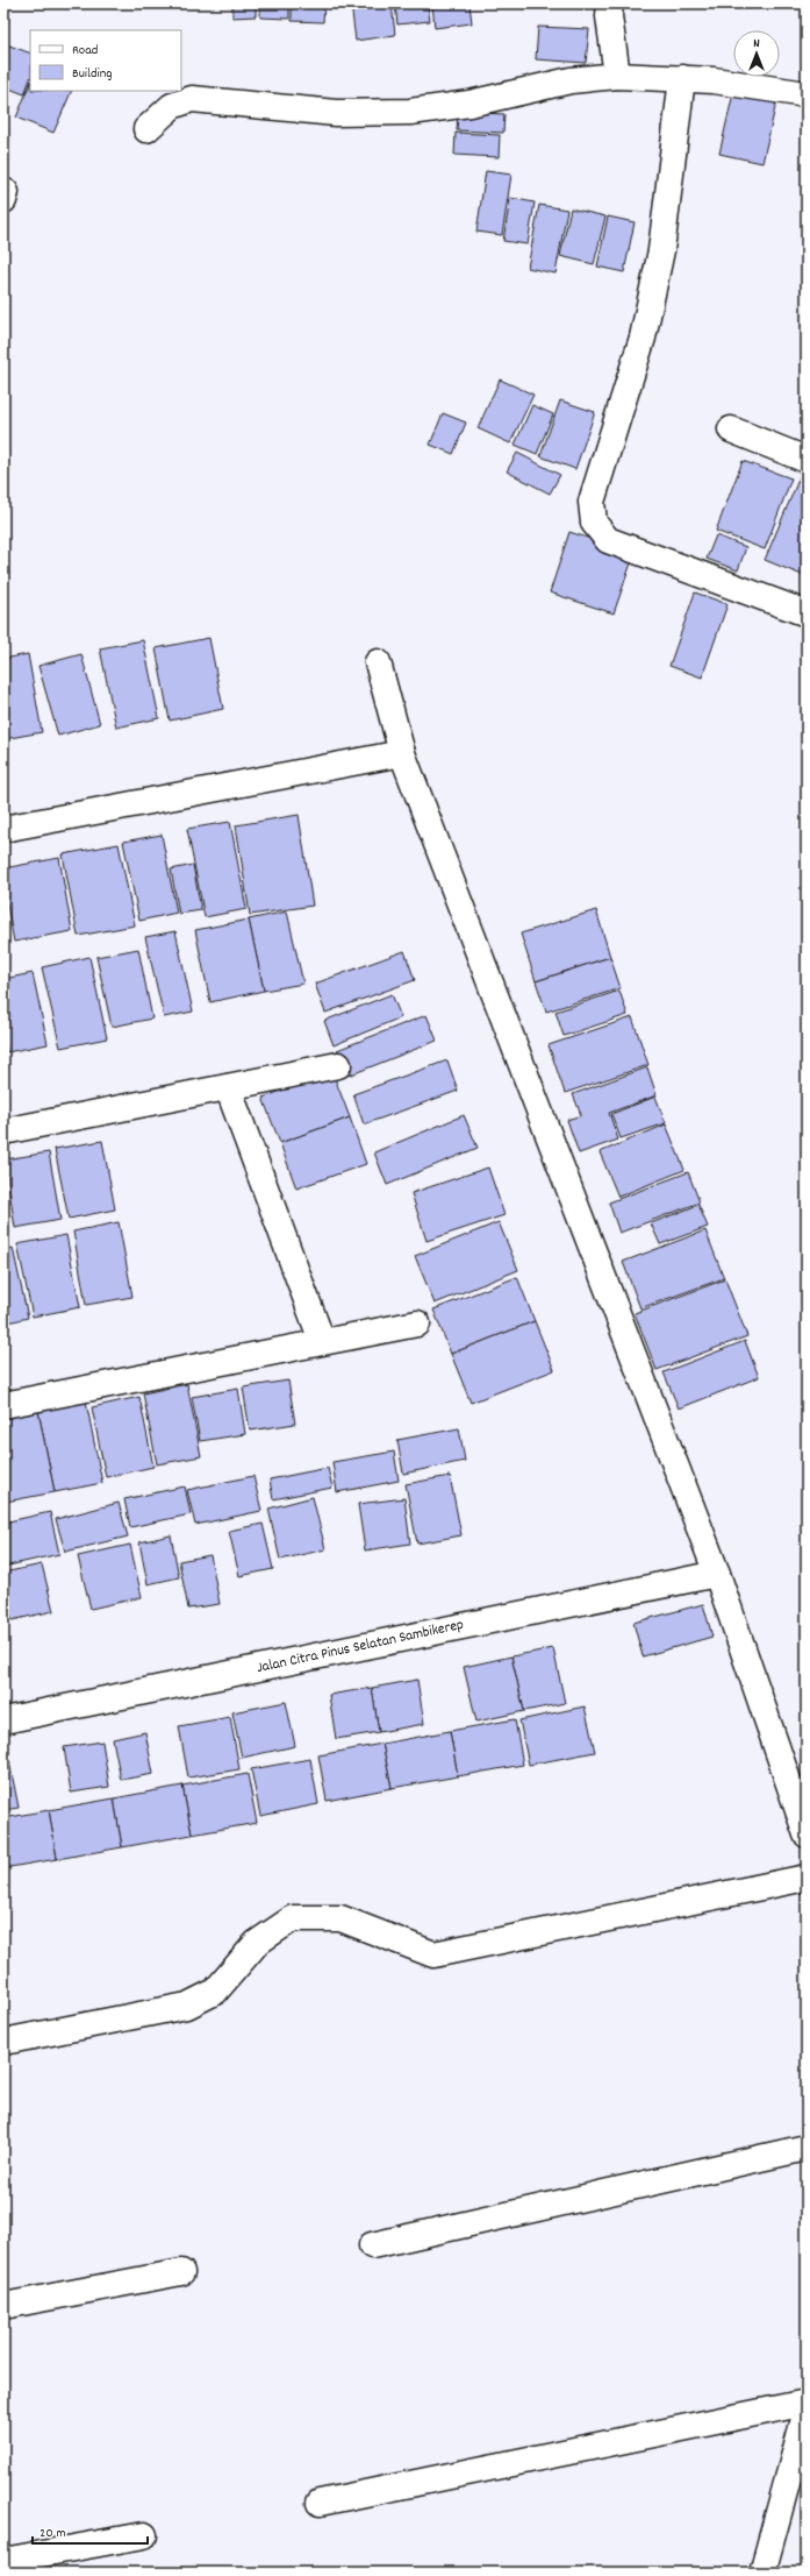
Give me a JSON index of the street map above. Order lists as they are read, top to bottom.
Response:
{
  "streets": {
    "street": ["Jalan Citra Pinus Selatan Sambikerep"]
  },
  "legend": ["Road", "Building"],
  "scale_bar": "20 m",
  "north": "top"
}
